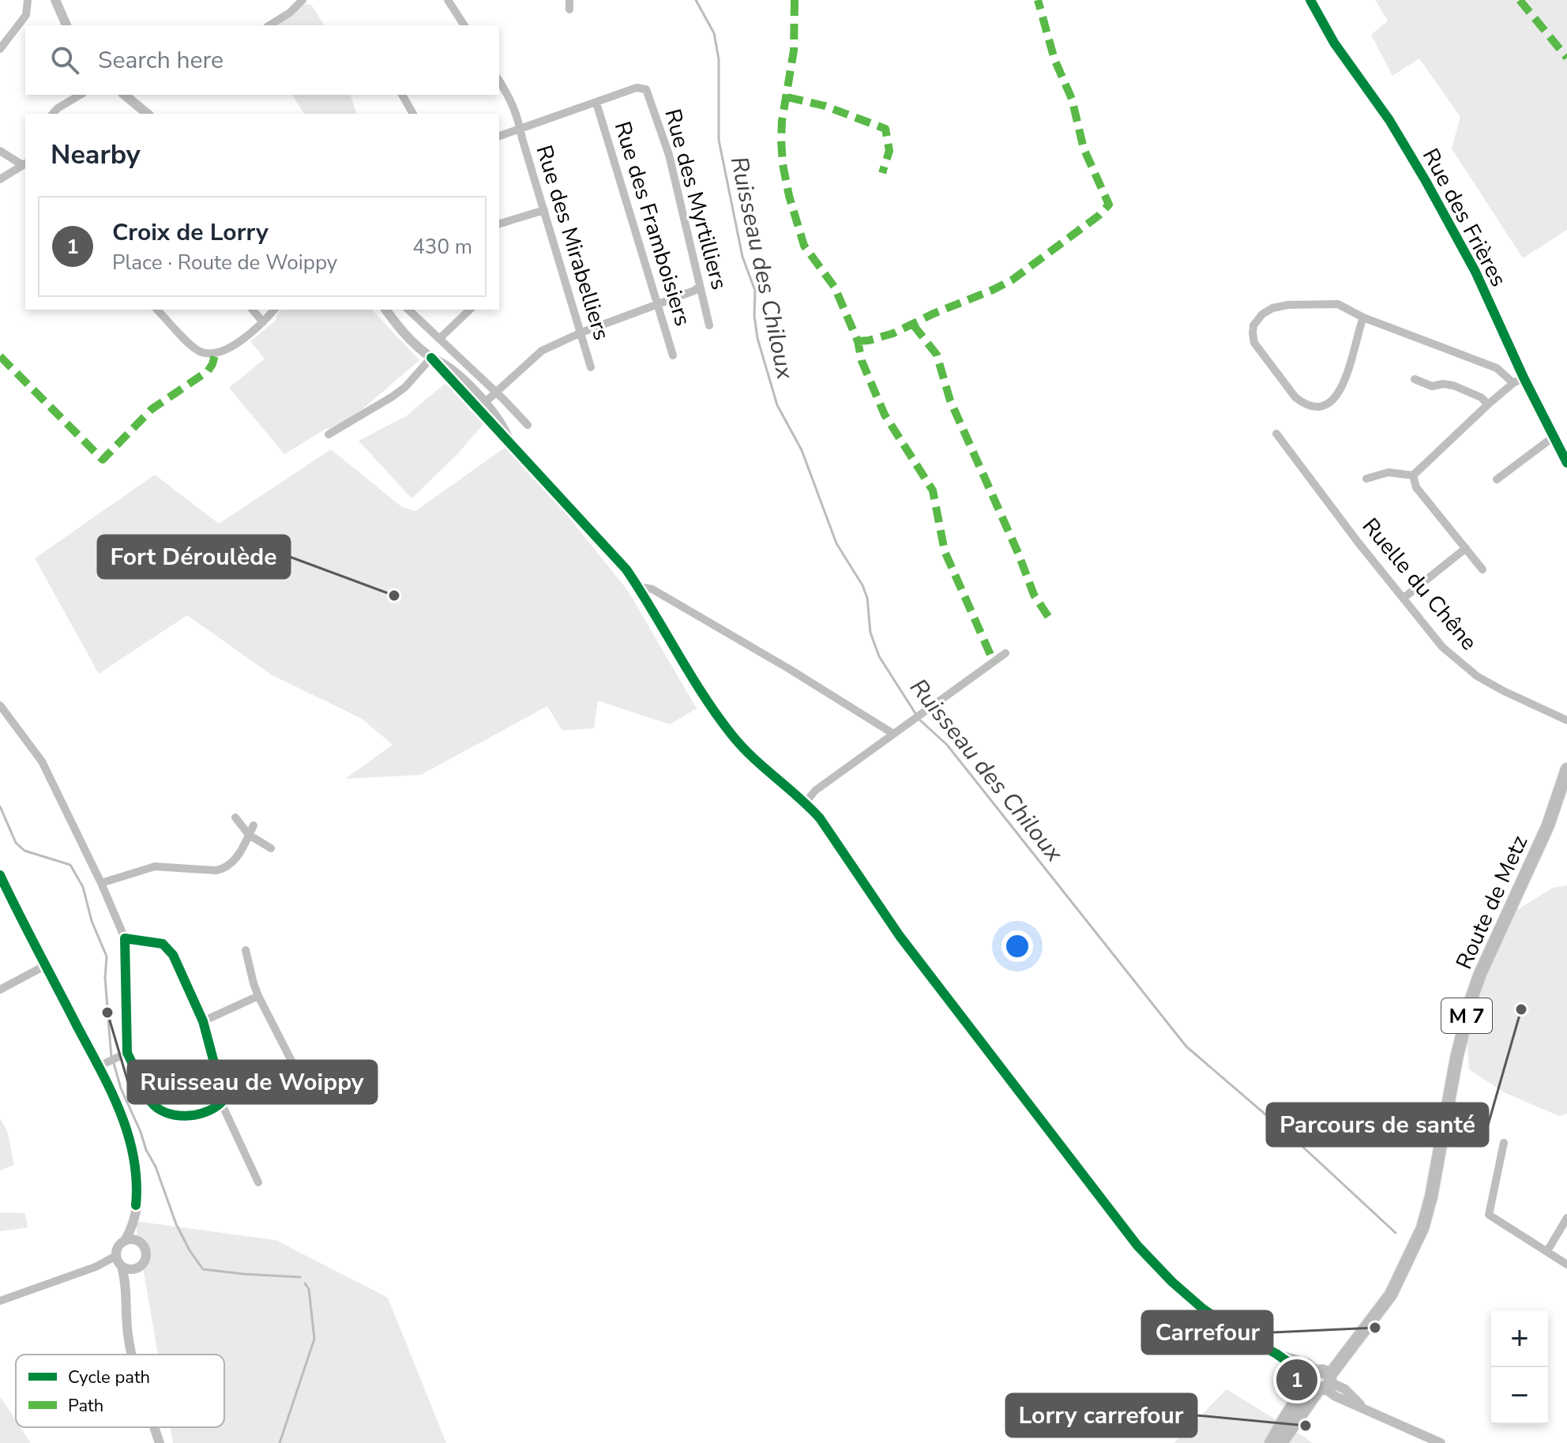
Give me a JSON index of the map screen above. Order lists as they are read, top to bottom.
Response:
{
  "streets": {
    "main road": ["Route de Metz", "M 7"],
    "street": [
      "Rue des Myrtilliers",
      "Rue des Frières",
      "Rue des Framboisiers",
      "Rue des Mirabelliers",
      "Ruelle du Chêne"
    ]
  },
  "crossings": [
    ["Rue des Myrtilliers", "Rue des Framboisiers"]
  ],
  "water": ["Ruisseau des Chiloux"],
  "places": [
    "Fort Déroulède",
    "Parcours de santé",
    "Ruisseau de Woippy",
    "Carrefour",
    "Lorry carrefour"
  ],
  "legend": ["Cycle path", "Path"],
  "page": {
    "search": "Search here",
    "heading": "Nearby",
    "list": [
      {
        "mark": "1",
        "name": "Croix de Lorry",
        "note": "Place · Route de Woippy",
        "value": "430 m"
      }
    ],
    "map_buttons": ["+", "−"],
    "pins": "1"
  }
}
